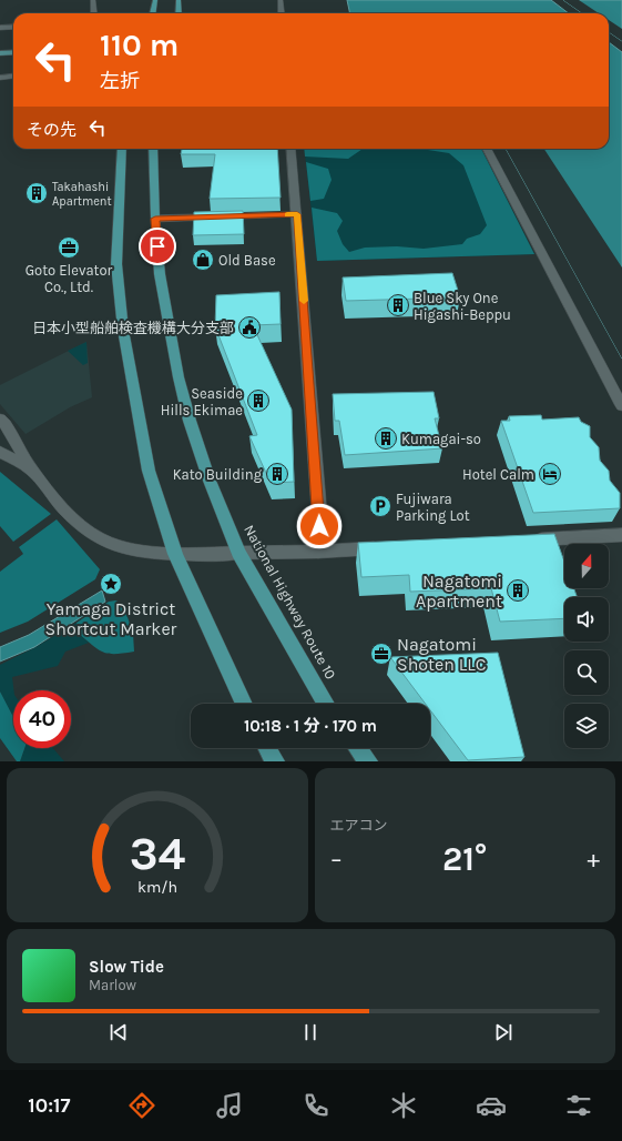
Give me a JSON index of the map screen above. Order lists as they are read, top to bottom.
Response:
{
  "streets": {
    "highway": ["National Highway Route 10"]
  },
  "places": {
    "building": [
      "Takahashi Apartment",
      "Blue Sky One Higashi-Beppu",
      "Seaside Hills Ekimae",
      "Kumagai-so",
      "Kato Building",
      "Nagatomi Apartment"
    ],
    "office": ["Goto Elevator Co., Ltd.", "Nagatomi Shoten LLC"],
    "shop": ["Old Base"],
    "public building": ["日本小型船舶検査機構大分支部"],
    "hotel": ["Hotel Calm"],
    "parking": ["Fujiwara Parking Lot"],
    "place": ["Yamaga District Shortcut Marker"]
  },
  "north": "top",
  "page": {
    "turn": ["110 m", "左折"],
    "then": "その先",
    "limit": "40",
    "trip": "10:18 · 1 分 · 170 m",
    "tile": "エアコン",
    "heat": ["−", "21°", "+"],
    "song": ["Slow Tide", "Marlow"],
    "tabs": "10:17",
    "gauge": ["34", "km/h"]
  }
}
